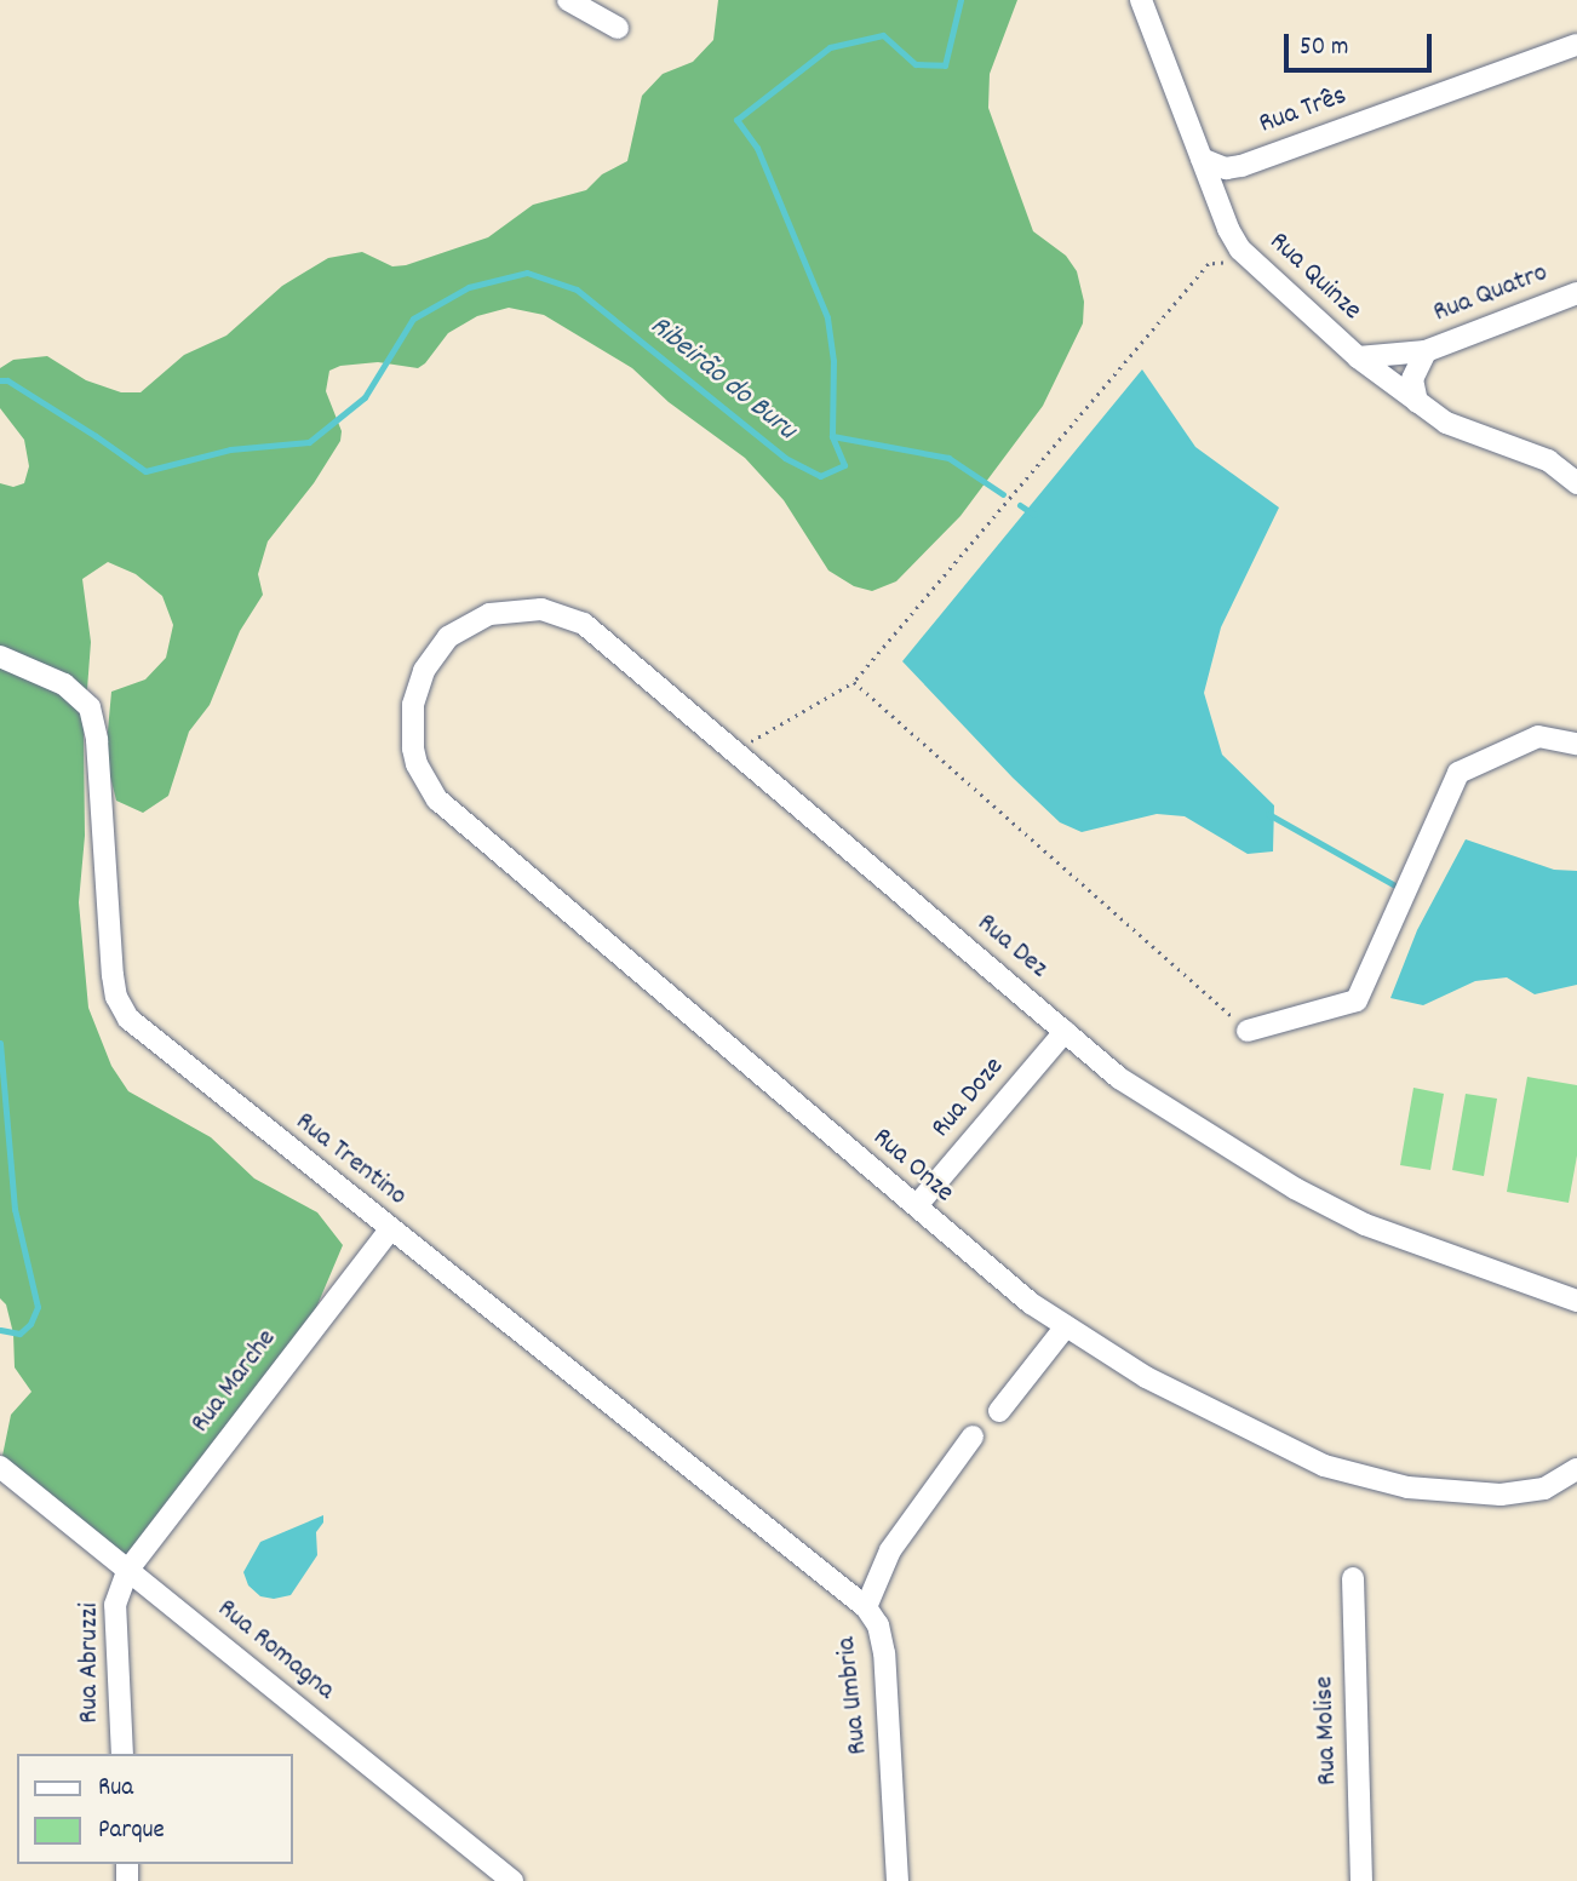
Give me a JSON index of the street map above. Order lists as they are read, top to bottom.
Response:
{
  "streets": {
    "street": [
      "Rua Três",
      "Rua Quinze",
      "Rua Quatro",
      "Rua Dez",
      "Rua Doze",
      "Rua Trentino",
      "Rua Onze",
      "Rua Marche",
      "Rua Romagna",
      "Rua Abruzzi",
      "Rua Umbria",
      "Rua Molise"
    ]
  },
  "crossings": [
    ["Rua Três", "Rua Quinze"],
    ["Rua Quinze", "Rua Quatro"],
    ["Rua Dez", "Rua Doze"],
    ["Rua Dez", "Rua Onze"],
    ["Rua Doze", "Rua Onze"],
    ["Rua Trentino", "Rua Marche"],
    ["Rua Trentino", "Rua Umbria"],
    ["Rua Marche", "Rua Romagna"],
    ["Rua Marche", "Rua Abruzzi"],
    ["Rua Romagna", "Rua Abruzzi"]
  ],
  "water": ["Ribeirão do Buru"],
  "legend": ["Rua", "Parque"],
  "scale_bar": "50 m"
}
